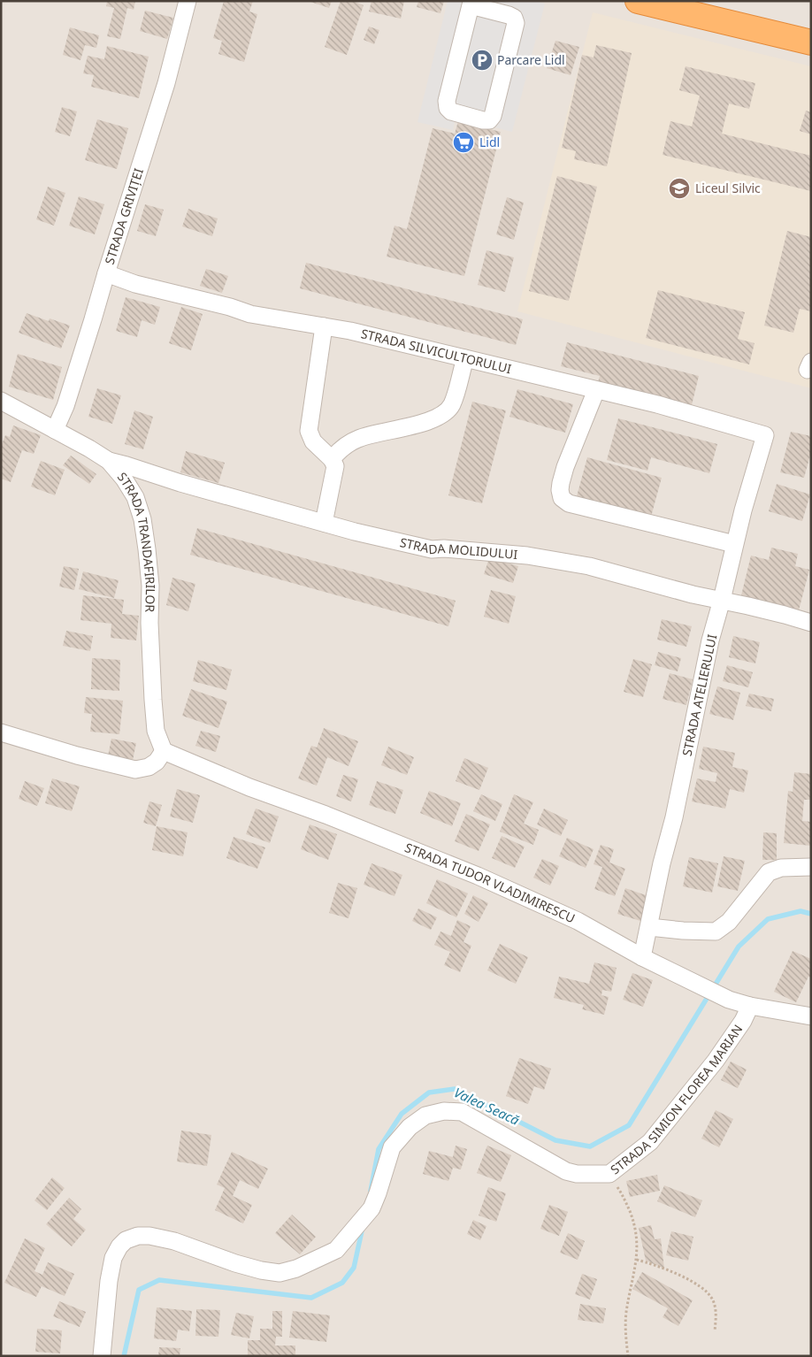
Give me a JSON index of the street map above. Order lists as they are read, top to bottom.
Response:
{
  "streets": {
    "street": [
      "STRADA GRIVIȚEI",
      "STRADA SILVICULTORULUI",
      "STRADA TRANDAFIRILOR",
      "STRADA MOLIDULUI",
      "STRADA ATELIERULUI",
      "STRADA TUDOR VLADIMIRESCU",
      "STRADA SIMION FLOREA MARIAN"
    ]
  },
  "crossings": [
    ["STRADA GRIVIȚEI", "STRADA SILVICULTORULUI"],
    ["STRADA GRIVIȚEI", "STRADA TRANDAFIRILOR"],
    ["STRADA SILVICULTORULUI", "STRADA ATELIERULUI"],
    ["STRADA TRANDAFIRILOR", "STRADA MOLIDULUI"],
    ["STRADA TRANDAFIRILOR", "STRADA TUDOR VLADIMIRESCU"],
    ["STRADA MOLIDULUI", "STRADA ATELIERULUI"],
    ["STRADA ATELIERULUI", "STRADA TUDOR VLADIMIRESCU"],
    ["STRADA TUDOR VLADIMIRESCU", "STRADA SIMION FLOREA MARIAN"]
  ],
  "water": ["Valea Seacă"],
  "places": {
    "parking": ["Parcare Lidl"],
    "supermarket": ["Lidl"],
    "school or university": ["Liceul Silvic"]
  }
}
